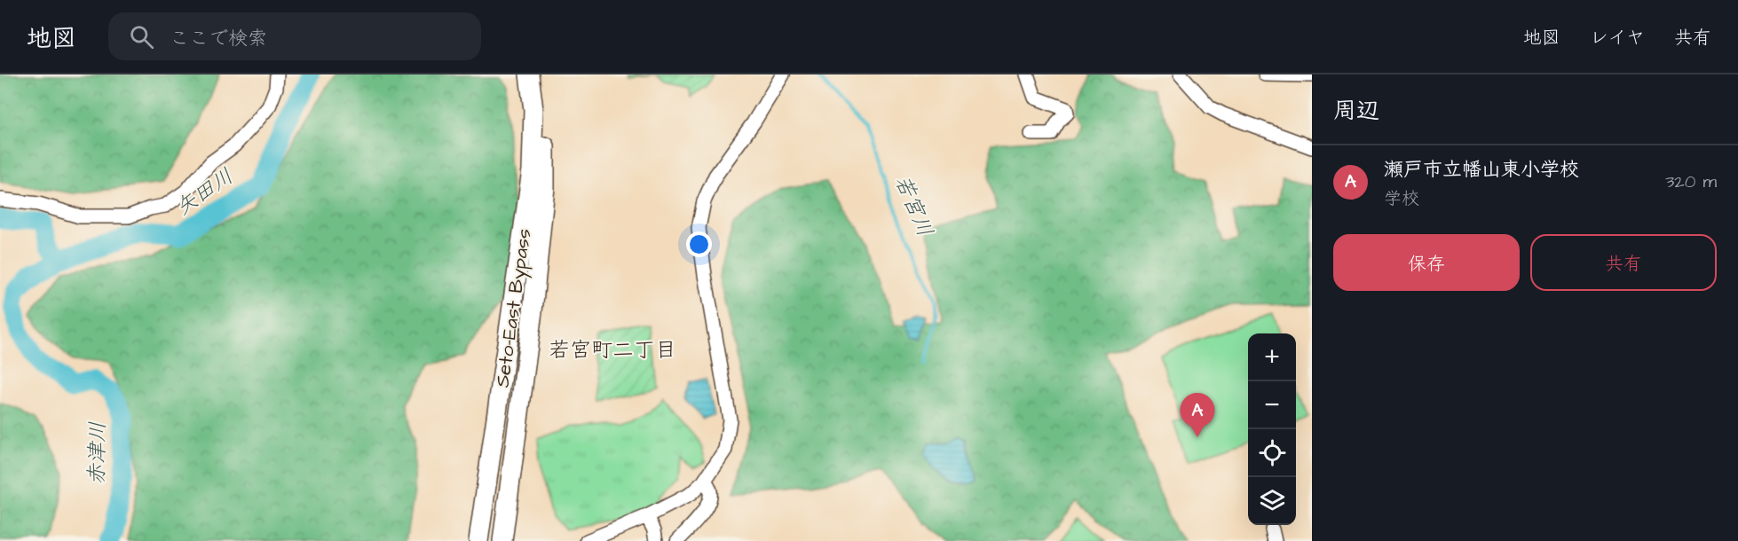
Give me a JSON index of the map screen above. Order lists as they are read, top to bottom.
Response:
{
  "streets": {
    "highway": ["Seto-East Bypass"]
  },
  "districts": ["若宮町二丁目"],
  "water": ["矢田川", "若宮川", "赤津川"],
  "page": {
    "header": "地図",
    "search": "ここで検索",
    "nav": ["地図", "レイヤ", "共有"],
    "heading": "周辺",
    "list": [
      {
        "mark": "A",
        "name": "瀬戸市立幡山東小学校",
        "note": "学校",
        "value": "320 m"
      }
    ],
    "buttons": ["保存", "共有"],
    "map_buttons": ["+", "−"],
    "pins": "A"
  }
}
